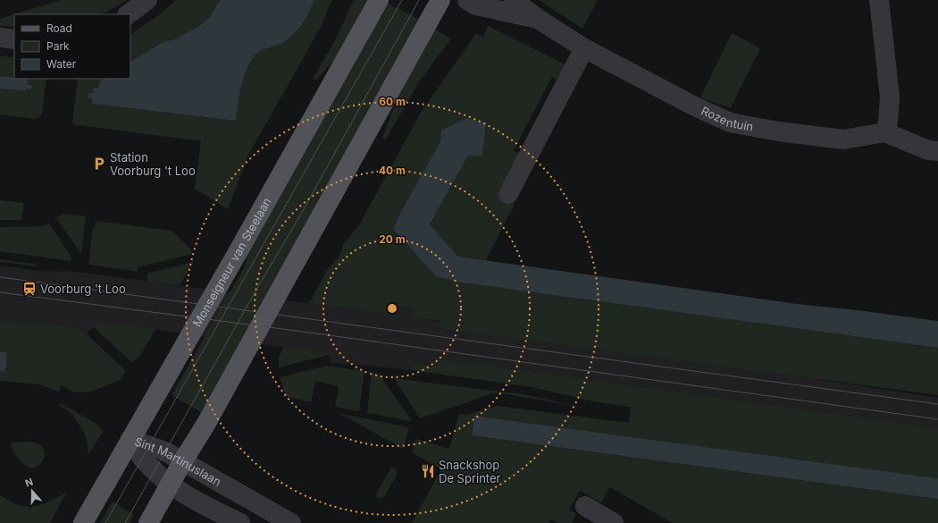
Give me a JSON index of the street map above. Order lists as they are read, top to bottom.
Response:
{
  "streets": {
    "main road": ["Monseigneur van Steelaan"],
    "street": ["Rozentuin", "Sint Martinuslaan"]
  },
  "crossings": [
    ["Monseigneur van Steelaan", "Sint Martinuslaan"]
  ],
  "places": {
    "parking": ["Station Voorburg 't Loo"],
    "station": ["Voorburg 't Loo"],
    "restaurant": ["Snackshop De Sprinter"]
  },
  "legend": ["Road", "Park", "Water"],
  "north": "top",
  "rings": ["60 m", "40 m", "20 m"]
}
